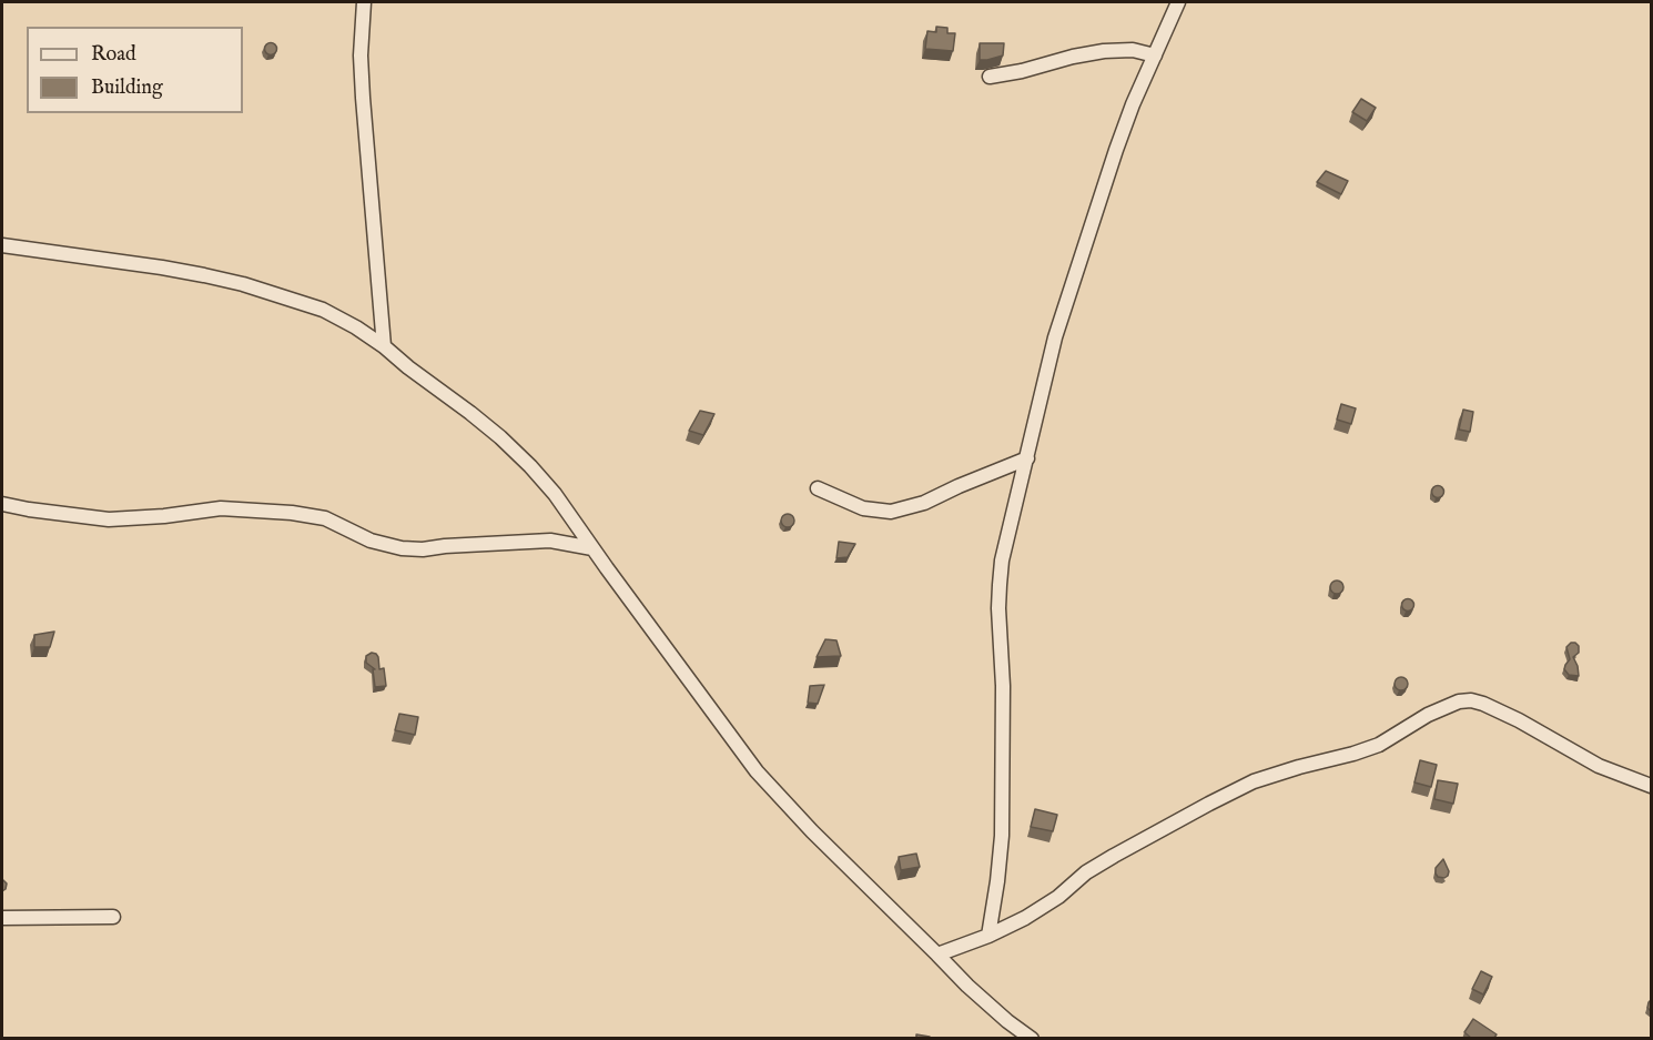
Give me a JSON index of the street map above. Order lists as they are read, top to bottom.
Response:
{
  "legend": ["Road", "Building"]
}
